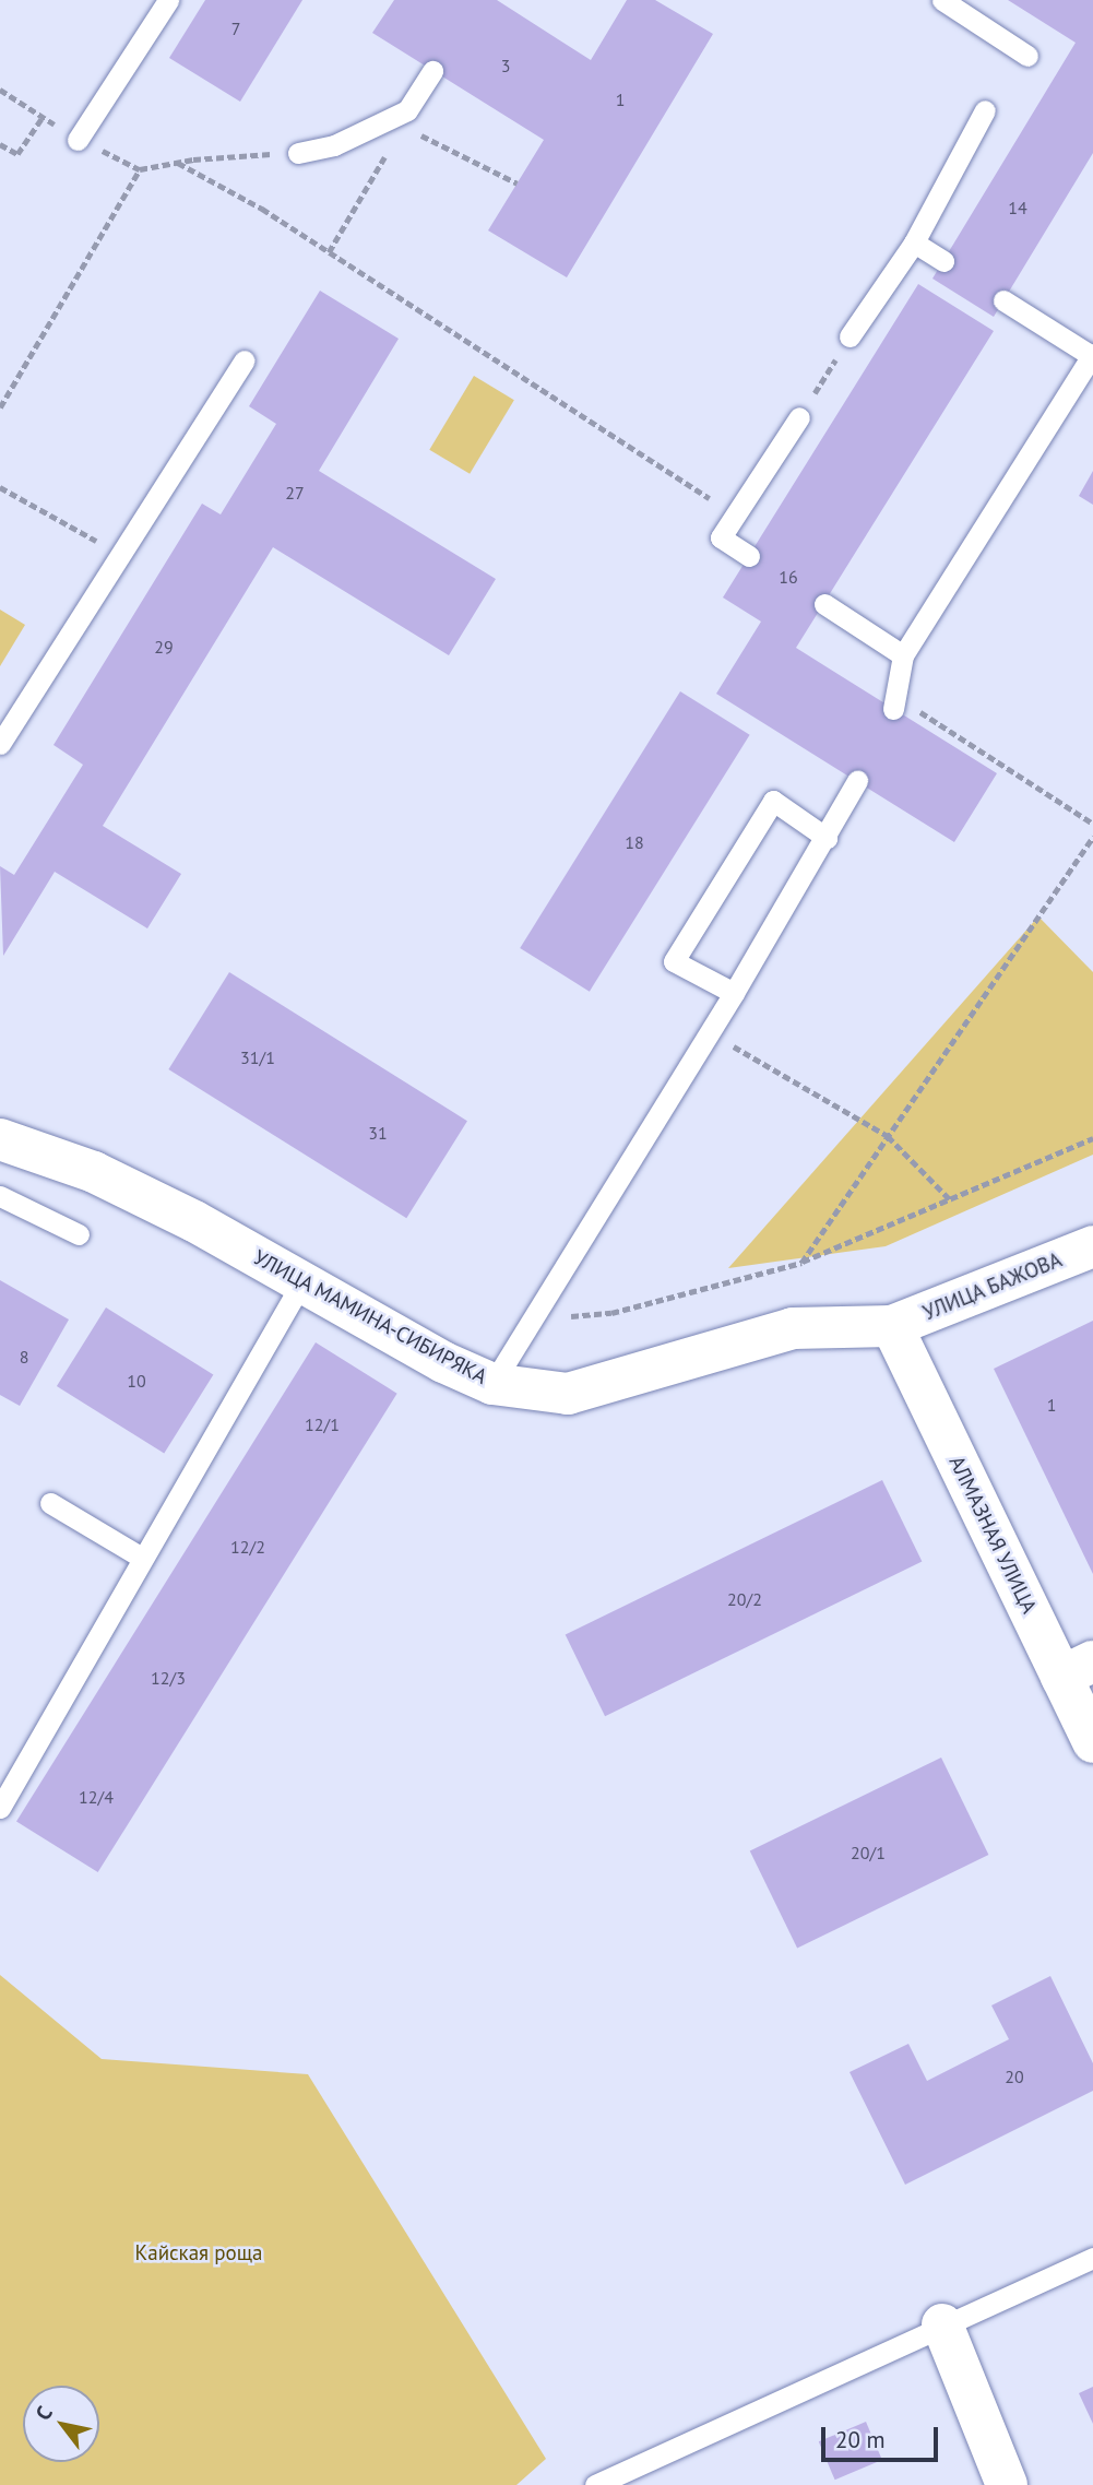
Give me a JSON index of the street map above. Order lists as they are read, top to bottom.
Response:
{
  "streets": {
    "street": ["УЛИЦА БАЖОВА", "УЛИЦА МАМИНА-СИБИРЯКА", "АЛМАЗНАЯ УЛИЦА"]
  },
  "crossings": [
    ["УЛИЦА БАЖОВА", "УЛИЦА МАМИНА-СИБИРЯКА"],
    ["УЛИЦА БАЖОВА", "АЛМАЗНАЯ УЛИЦА"],
    ["УЛИЦА МАМИНА-СИБИРЯКА", "АЛМАЗНАЯ УЛИЦА"]
  ],
  "parks": ["Кайская роща"],
  "house_numbers": [
    "7",
    "3",
    "1",
    "14",
    "27",
    "16",
    "29",
    "18",
    "31/1",
    "31",
    "8",
    "10",
    "1",
    "12/1",
    "12/2",
    "20/2",
    "12/3",
    "12/4",
    "20/1",
    "20"
  ],
  "scale_bar": "20 m",
  "north": "top left"
}
